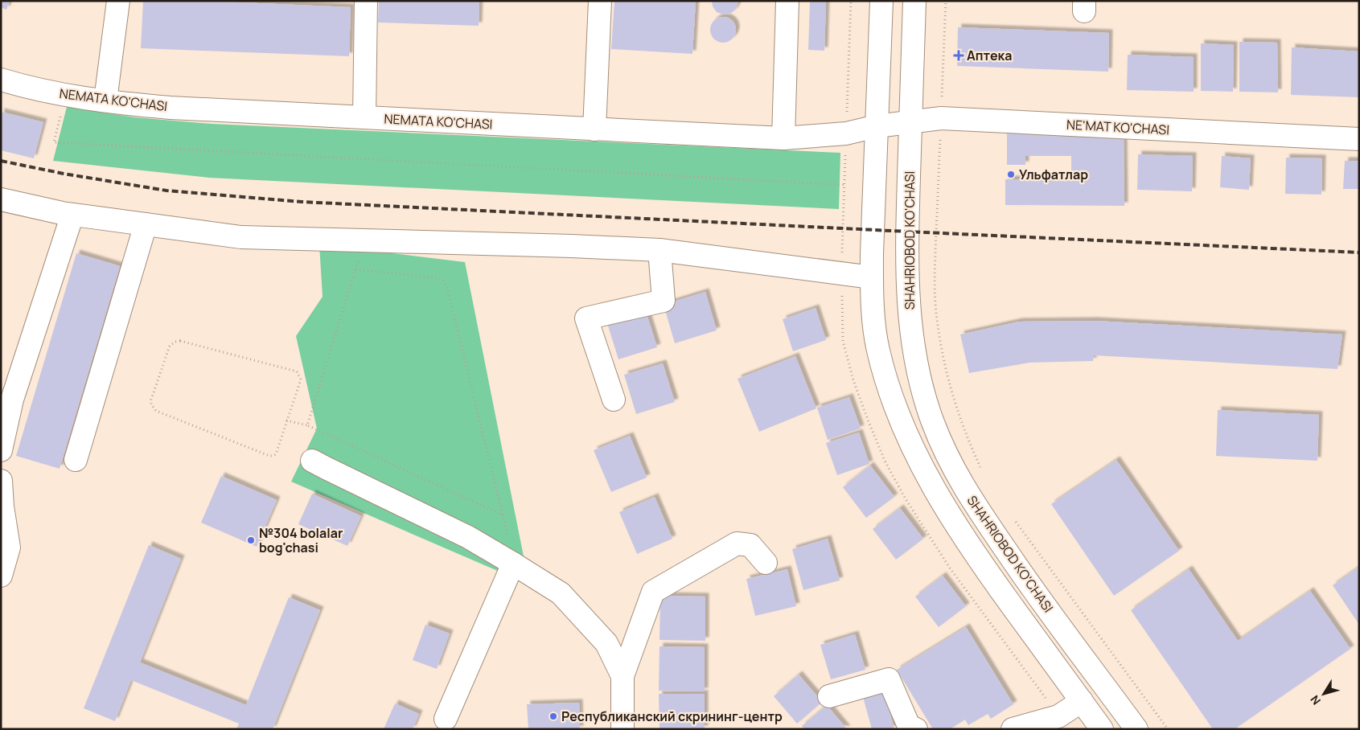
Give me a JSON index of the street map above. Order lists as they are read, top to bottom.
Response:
{
  "streets": {
    "street": ["NEMATA KO'CHASI", "NE'MAT KO'CHASI", "SHAHRIOBOD KO'CHASI"]
  },
  "crossings": [
    ["NEMATA KO'CHASI", "NE'MAT KO'CHASI"],
    ["NEMATA KO'CHASI", "SHAHRIOBOD KO'CHASI"],
    ["NE'MAT KO'CHASI", "SHAHRIOBOD KO'CHASI"]
  ],
  "places": {
    "health": ["Аптека"],
    "other": ["Ульфатлар", "№304 bolalar bog'chasi", "Республиканский скрининг-центр"]
  },
  "north": "bottom left"
}
